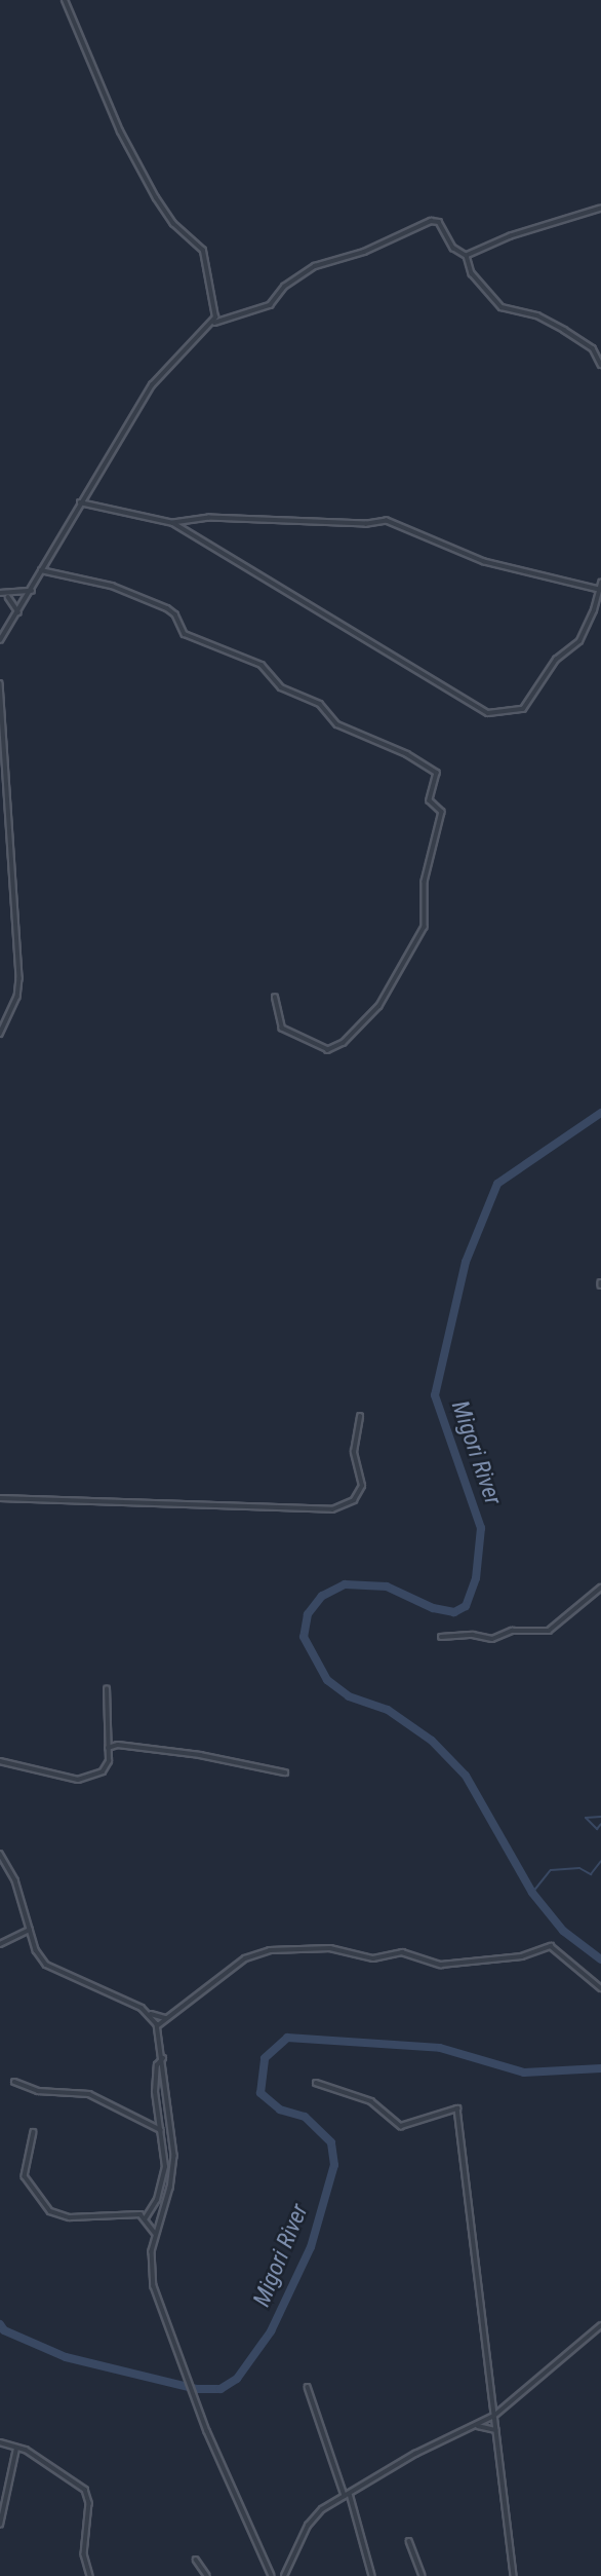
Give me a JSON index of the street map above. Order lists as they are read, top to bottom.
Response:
{
  "water": ["Migori River"]
}
